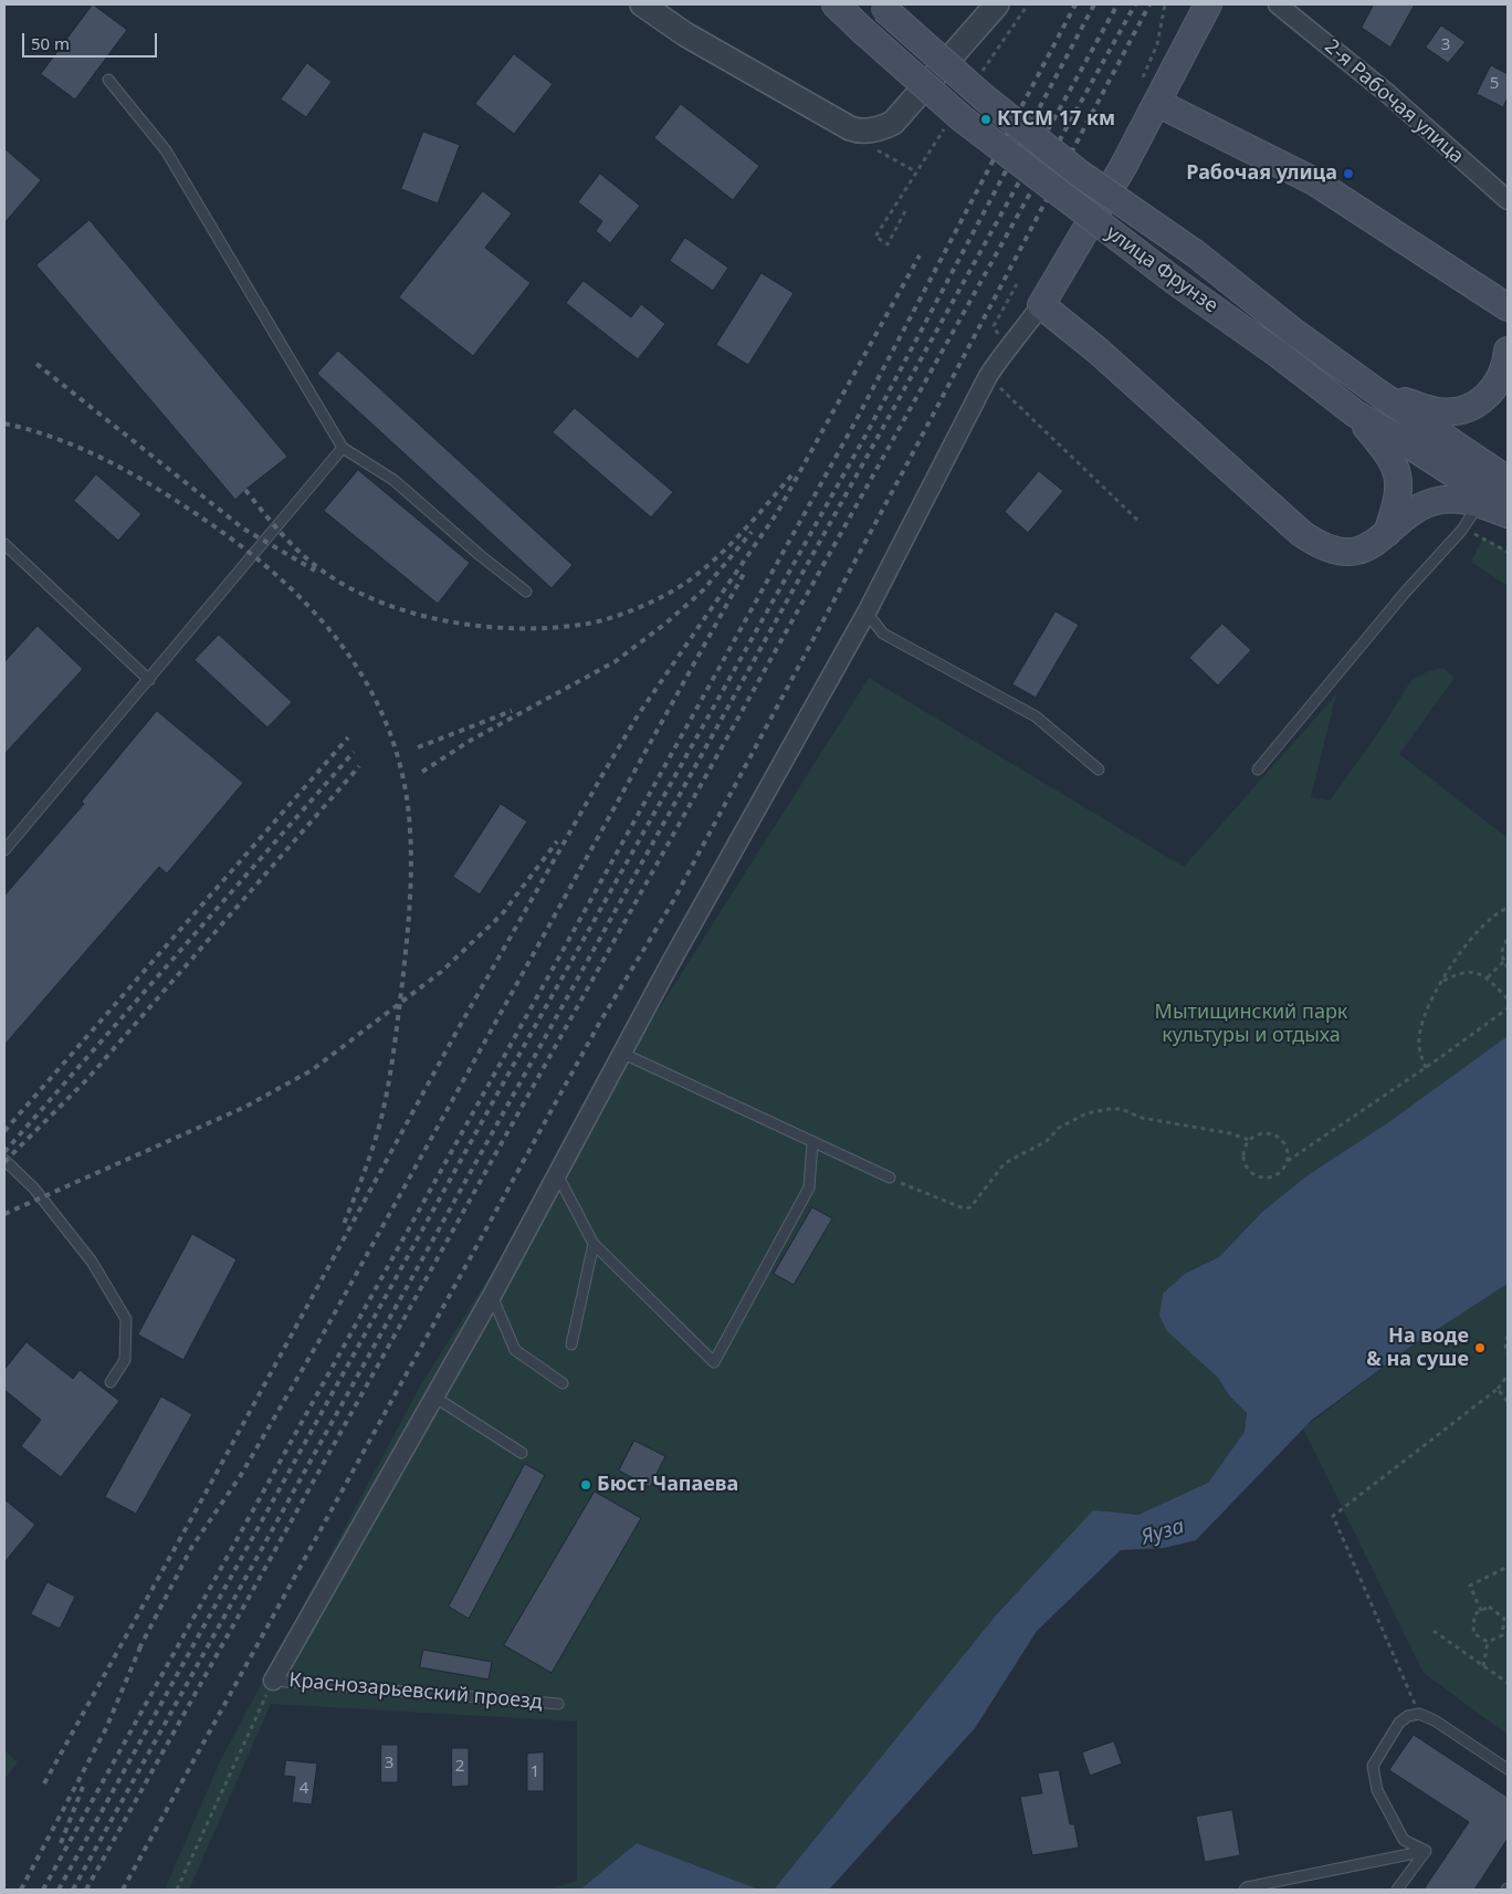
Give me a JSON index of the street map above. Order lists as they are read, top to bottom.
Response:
{
  "streets": {
    "main road": ["улица Фрунзе"],
    "street": ["2-я Рабочая улица"],
    "lane": ["Краснозарьевский проезд"]
  },
  "water": ["Яуза"],
  "parks": ["Мытищинский парк культуры и отдыха"],
  "places": [
    "КТСМ 17 км",
    "Рабочая улица",
    "На воде & на суше",
    "Бюст Чапаева"
  ],
  "house_numbers": [
    "3",
    "5",
    "3",
    "2",
    "1",
    "4"
  ],
  "scale_bar": "50 m"
}
